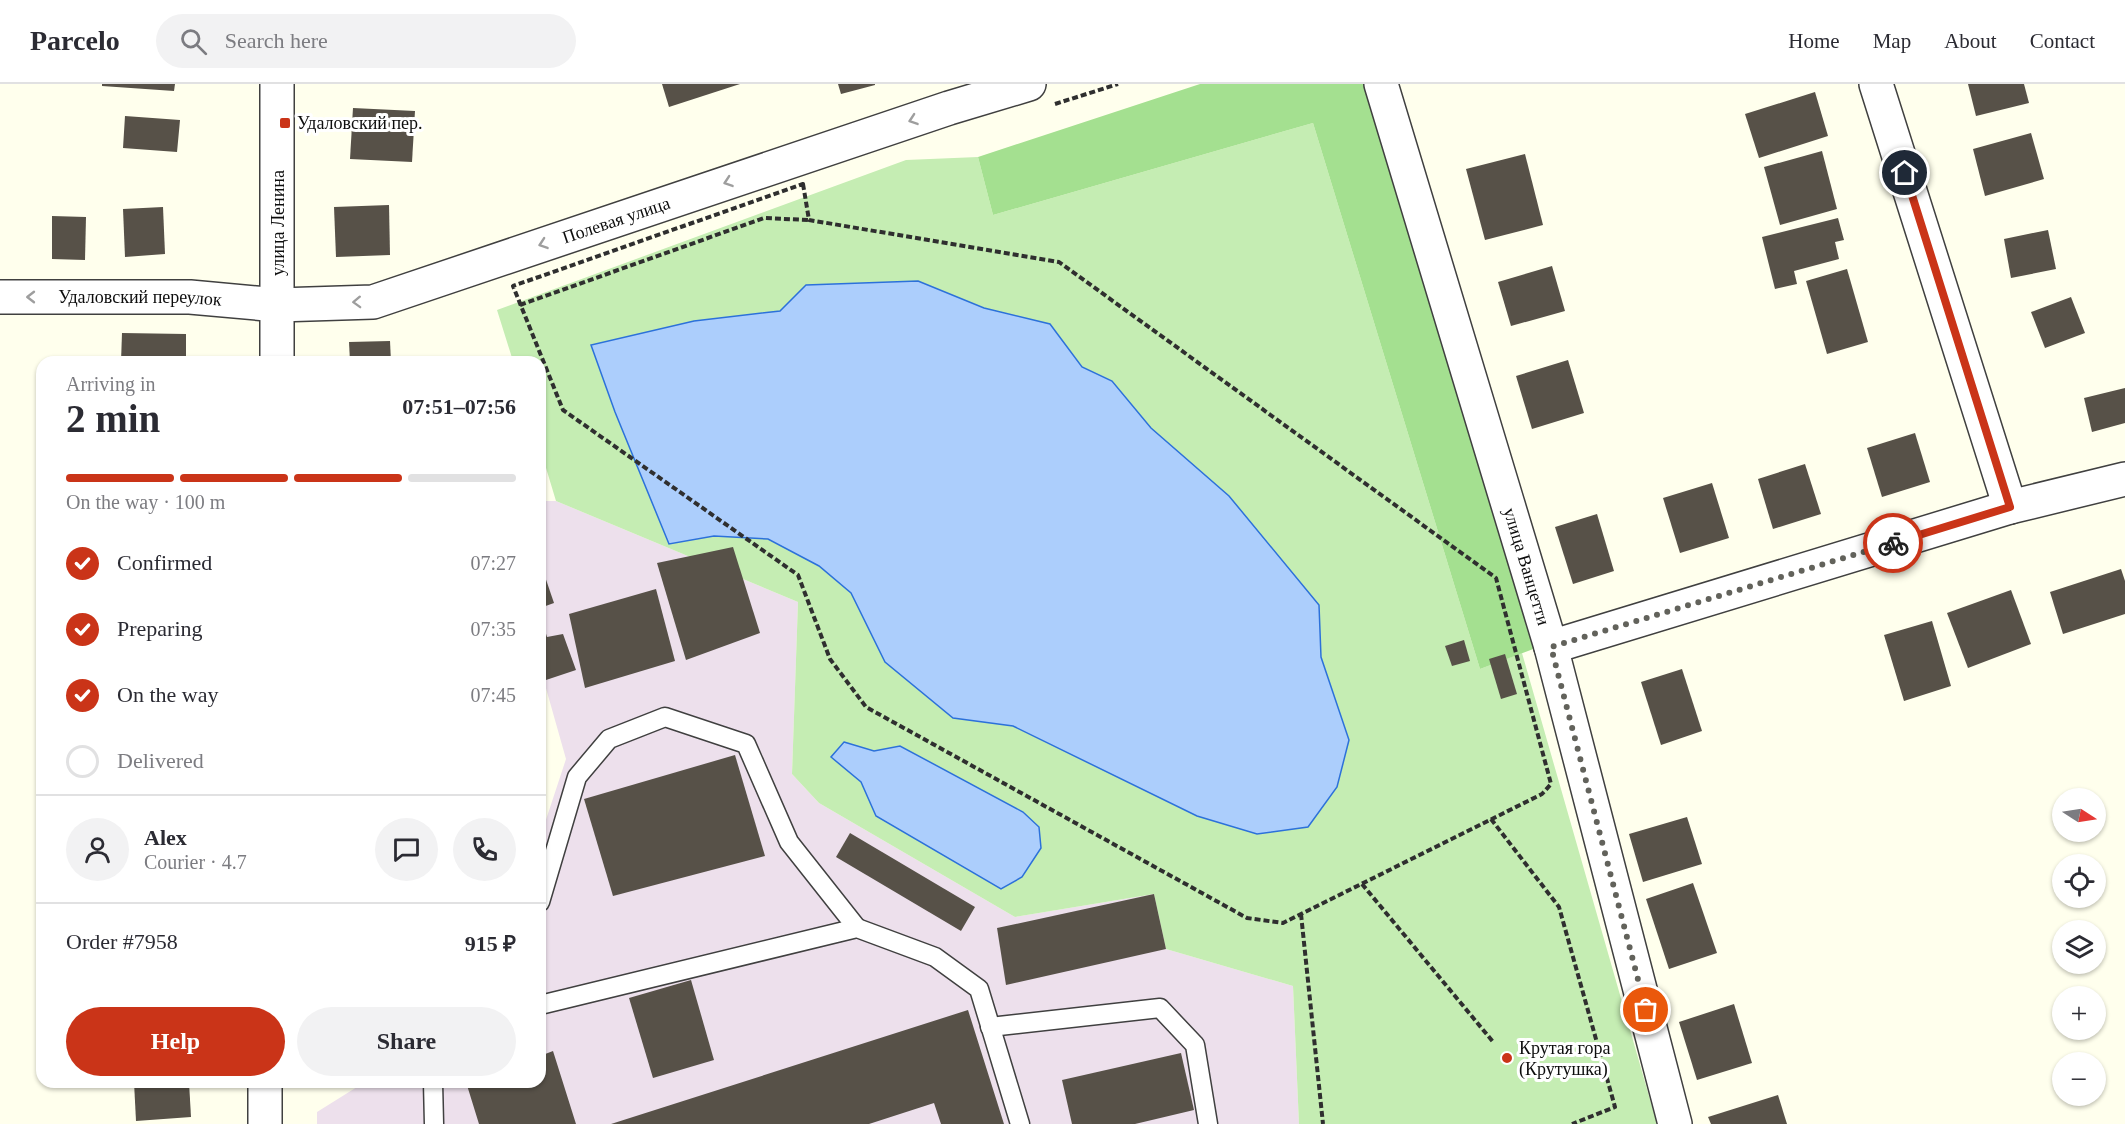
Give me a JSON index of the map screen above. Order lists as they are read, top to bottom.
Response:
{
  "streets": {
    "street": [
      "Полевая улица",
      "улица Ленина",
      "Удаловский переулок",
      "улица Ванцетти"
    ]
  },
  "crossings": [
    ["Полевая улица", "улица Ленина"],
    ["Полевая улица", "Удаловский переулок"],
    ["улица Ленина", "Удаловский переулок"]
  ],
  "one_way": ["Полевая улица", "Удаловский переулок"],
  "places": {
    "transit": ["Удаловский пер."],
    "other": ["Крутая гора (Крутушка)"]
  },
  "north": "right",
  "page": {
    "header": "Parcelo",
    "search": "Search here",
    "nav": [
      "Home",
      "Map",
      "About",
      "Contact"
    ],
    "heading": ["2 min", "Arriving in", "07:51–07:56"],
    "panel": [
      "Alex",
      "Courier · 4.7",
      "Order #7958",
      "915 ₽"
    ],
    "bar": "On the way · 100 m",
    "list": [
      ["Confirmed", "07:27"],
      ["Preparing", "07:35"],
      ["On the way", "07:45"],
      "Delivered"
    ],
    "map_buttons": ["+", "−"],
    "buttons": ["Help", "Share"]
  }
}
